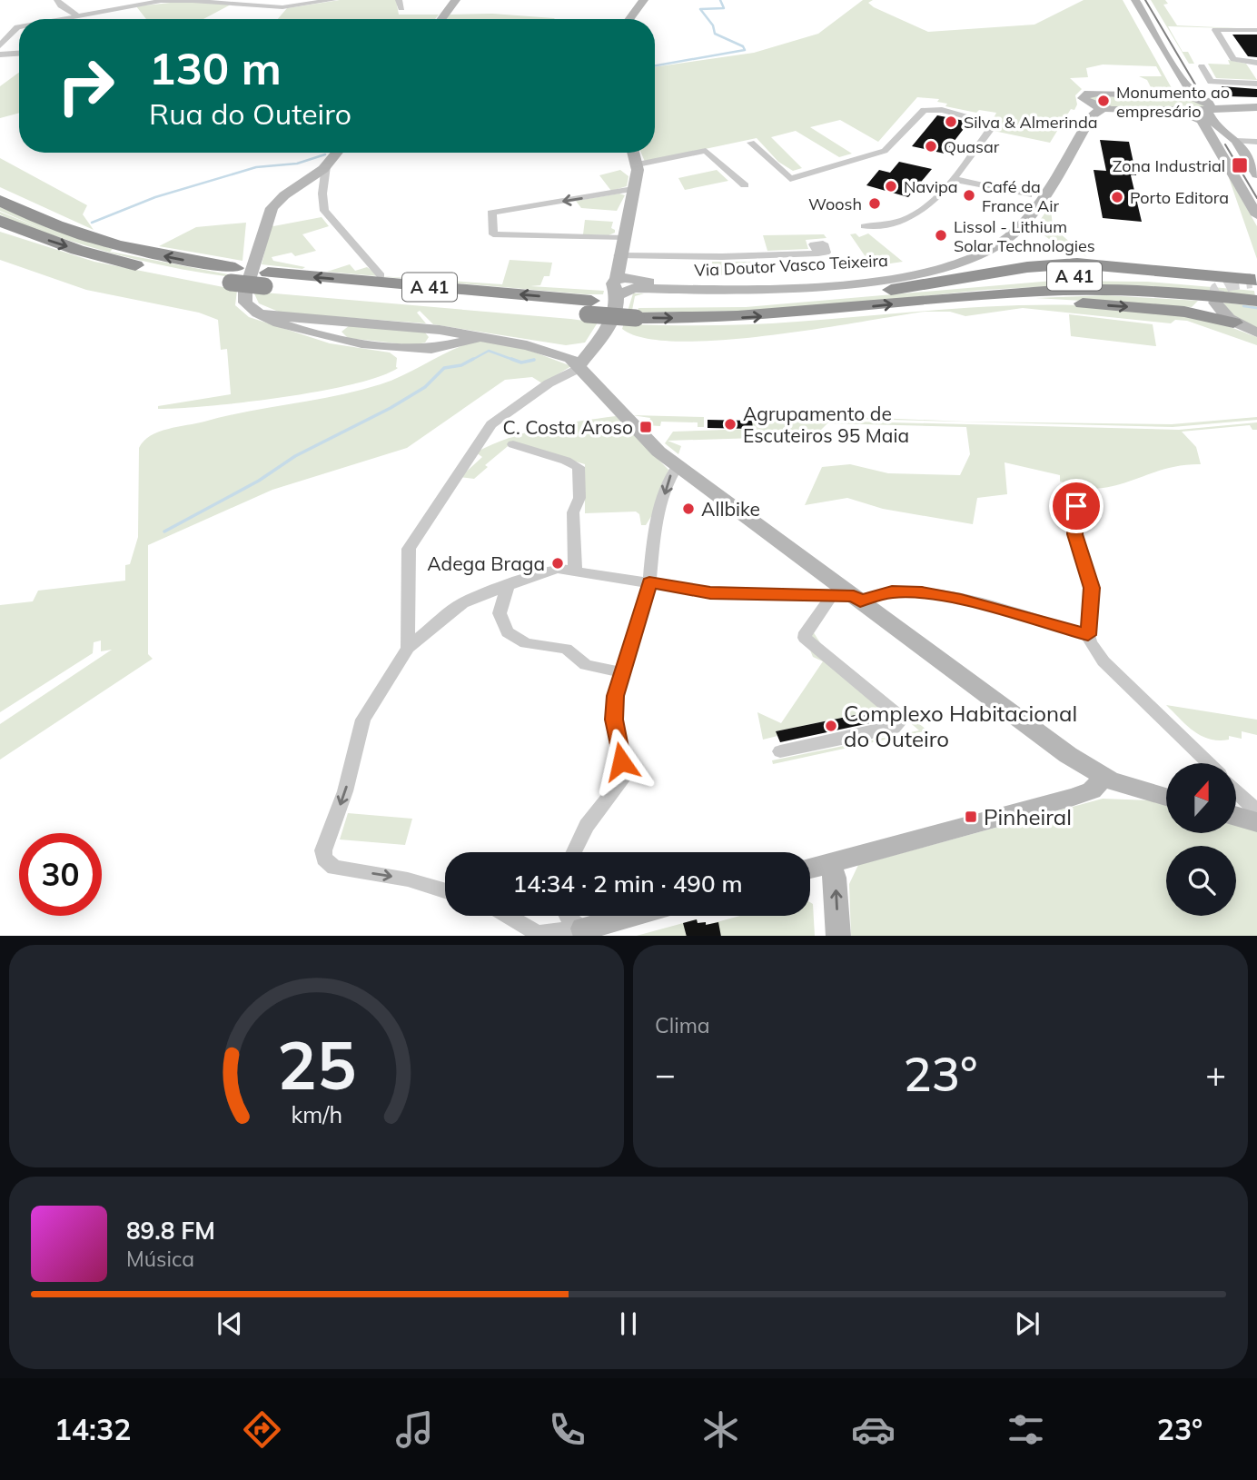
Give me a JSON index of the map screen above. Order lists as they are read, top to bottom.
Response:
{
  "streets": {
    "highway": ["A 41"],
    "main road": ["Via Doutor Vasco Teixeira"]
  },
  "crossings": [
    ["Via Doutor Vasco Teixeira", "A 41"]
  ],
  "places": {
    "other": [
      "Monumento ao empresário",
      "Silva & Almerinda",
      "Quasar",
      "Navipa",
      "Café da France Air",
      "Porto Editora",
      "Woosh",
      "Lissol - Lithium Solar Technologies",
      "Agrupamento de Escuteiros 95 Maia",
      "Allbike",
      "Adega Braga",
      "Complexo Habitacional do Outeiro"
    ],
    "transit": ["Zona Industrial", "C. Costa Aroso", "Pinheiral"]
  },
  "north": "top",
  "page": {
    "turn": ["130 m", "Rua do Outeiro"],
    "limit": "30",
    "trip": "14:34 · 2 min · 490 m",
    "tile": "Clima",
    "heat": ["−", "23°", "+"],
    "song": ["89.8 FM", "Música"],
    "tabs": ["14:32", "23°"],
    "gauge": ["25", "km/h"]
  }
}
